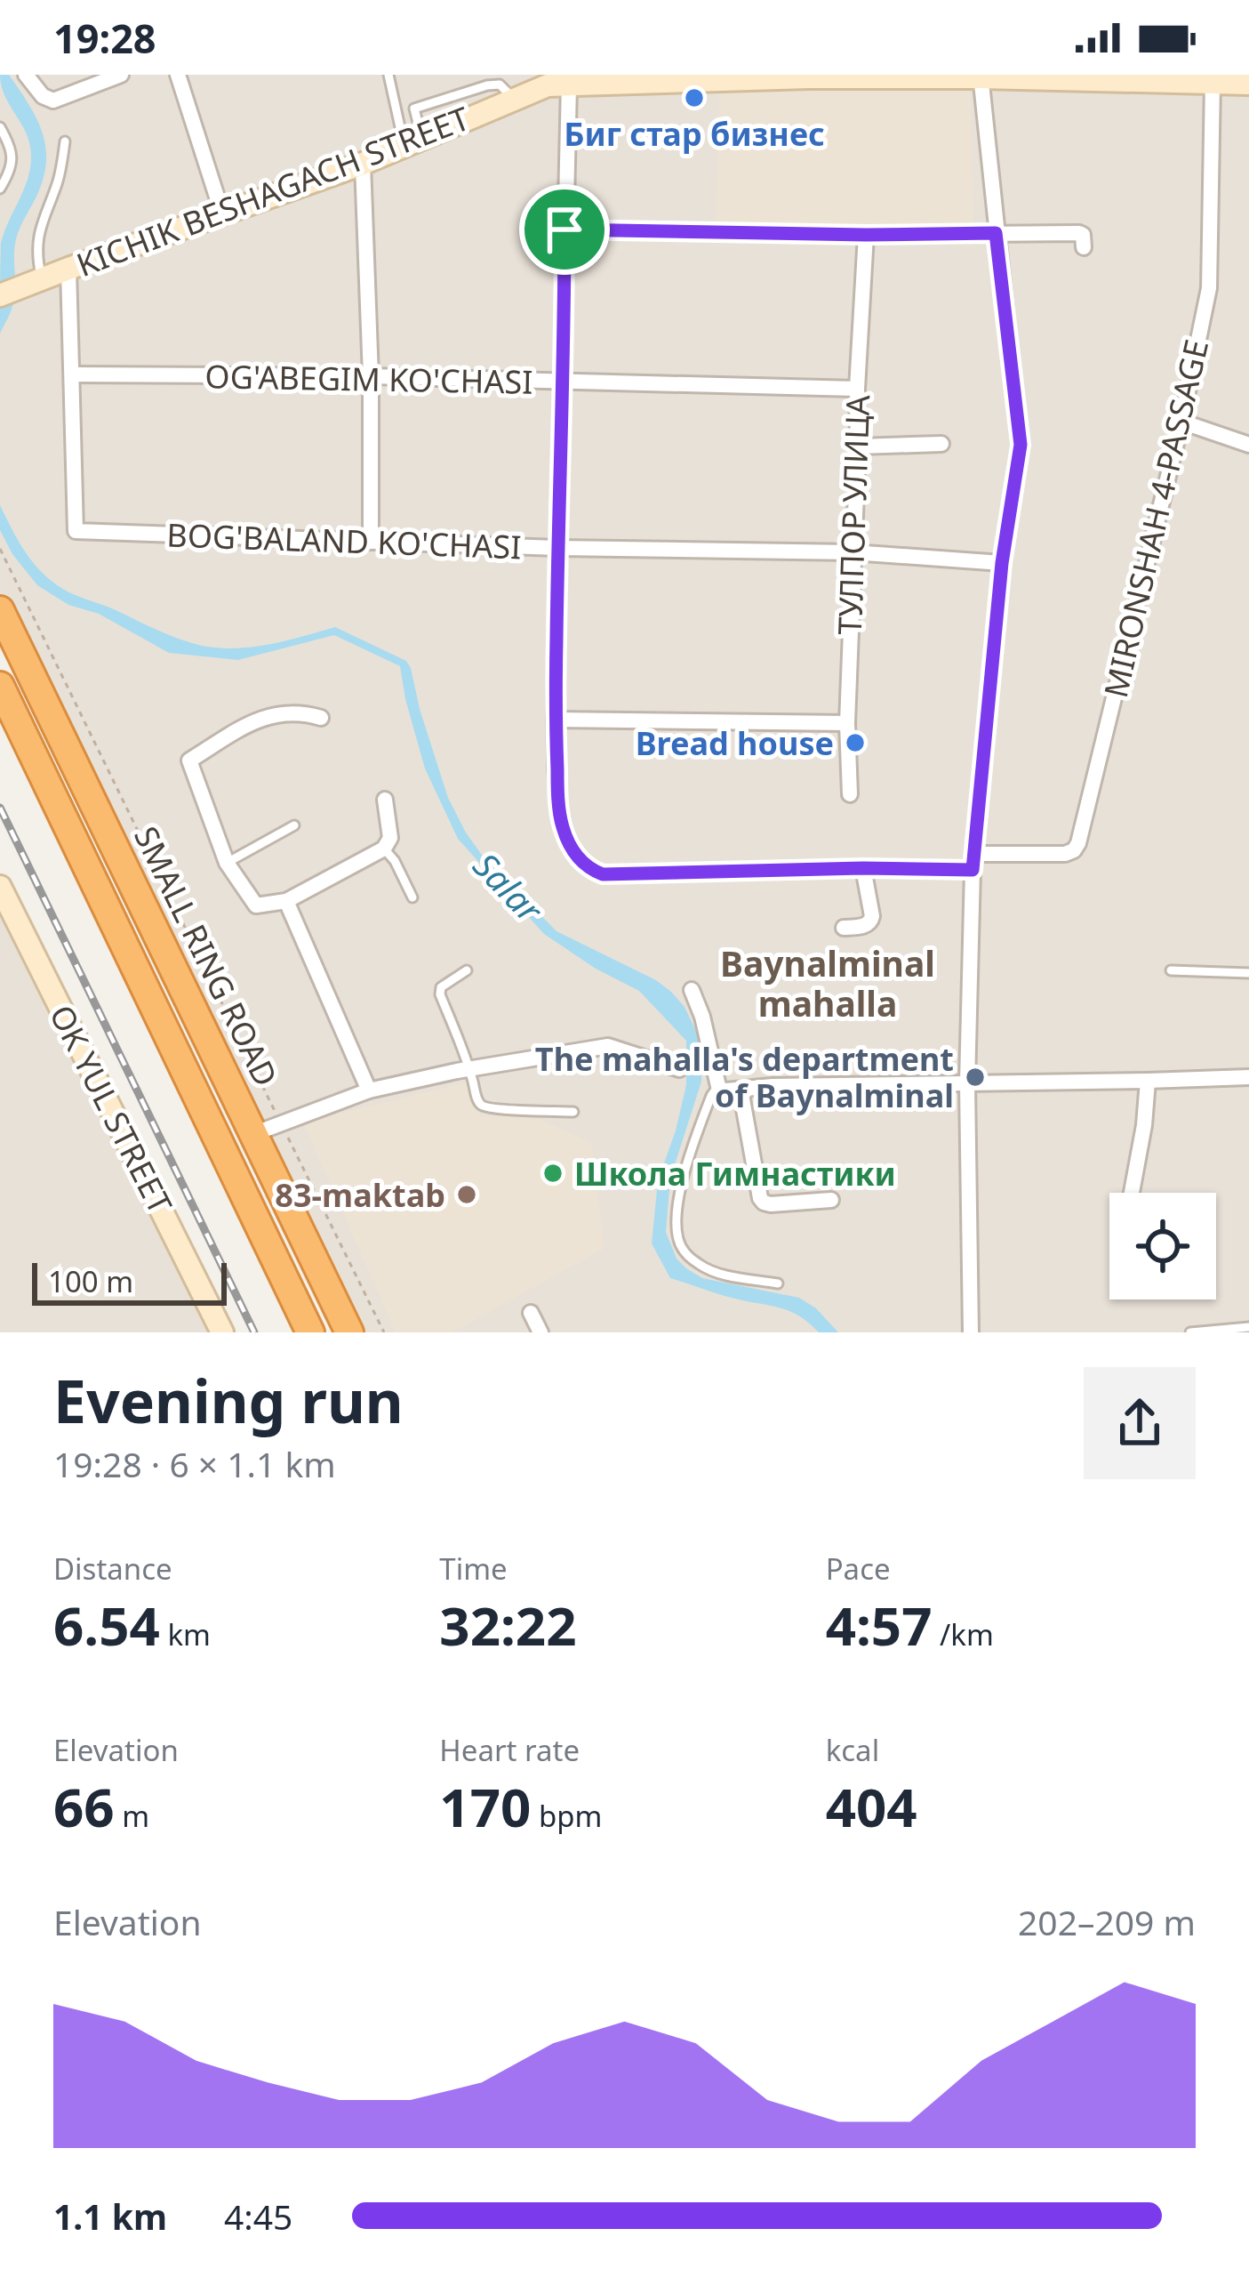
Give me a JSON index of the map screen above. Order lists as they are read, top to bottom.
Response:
{
  "streets": {
    "highway": ["SMALL RING ROAD"],
    "street": [
      "KICHIK BESHAGACH STREET",
      "OG'ABEGIM KO'CHASI",
      "ТУЛПОР УЛИЦА",
      "MIRONSHAH 4-PASSAGE",
      "BOG'BALAND KO'CHASI",
      "OK YUL STREET"
    ]
  },
  "crossings": [
    ["KICHIK BESHAGACH STREET", "MIRONSHAH 4-PASSAGE"],
    ["KICHIK BESHAGACH STREET", "BOG'BALAND KO'CHASI"],
    ["OG'ABEGIM KO'CHASI", "ТУЛПОР УЛИЦА"],
    ["OG'ABEGIM KO'CHASI", "BOG'BALAND KO'CHASI"],
    ["ТУЛПОР УЛИЦА", "BOG'BALAND KO'CHASI"]
  ],
  "districts": ["Baynalminal mahalla"],
  "water": ["Salar"],
  "places": [
    "Биг стар бизнес",
    "Bread house",
    "The mahalla's department of Baynalminal",
    "Школа Гимнастики",
    "83-maktab"
  ],
  "scale_bar": "100 m",
  "page": {
    "status": "19:28",
    "scale": "100 m",
    "heading": ["Evening run", "19:28 · 6 × 1.1 km"],
    "stats": [
      ["Distance", "6.54 km"],
      ["Time", "32:22"],
      ["Pace", "4:57 /km"],
      ["Elevation", "66 m"],
      ["Heart rate", "170 bpm"],
      ["kcal", "404"]
    ],
    "chart": ["Elevation", "202–209 m"],
    "list": [
      {
        "name": "1.1 km",
        "note": "4:45"
      }
    ]
  }
}
